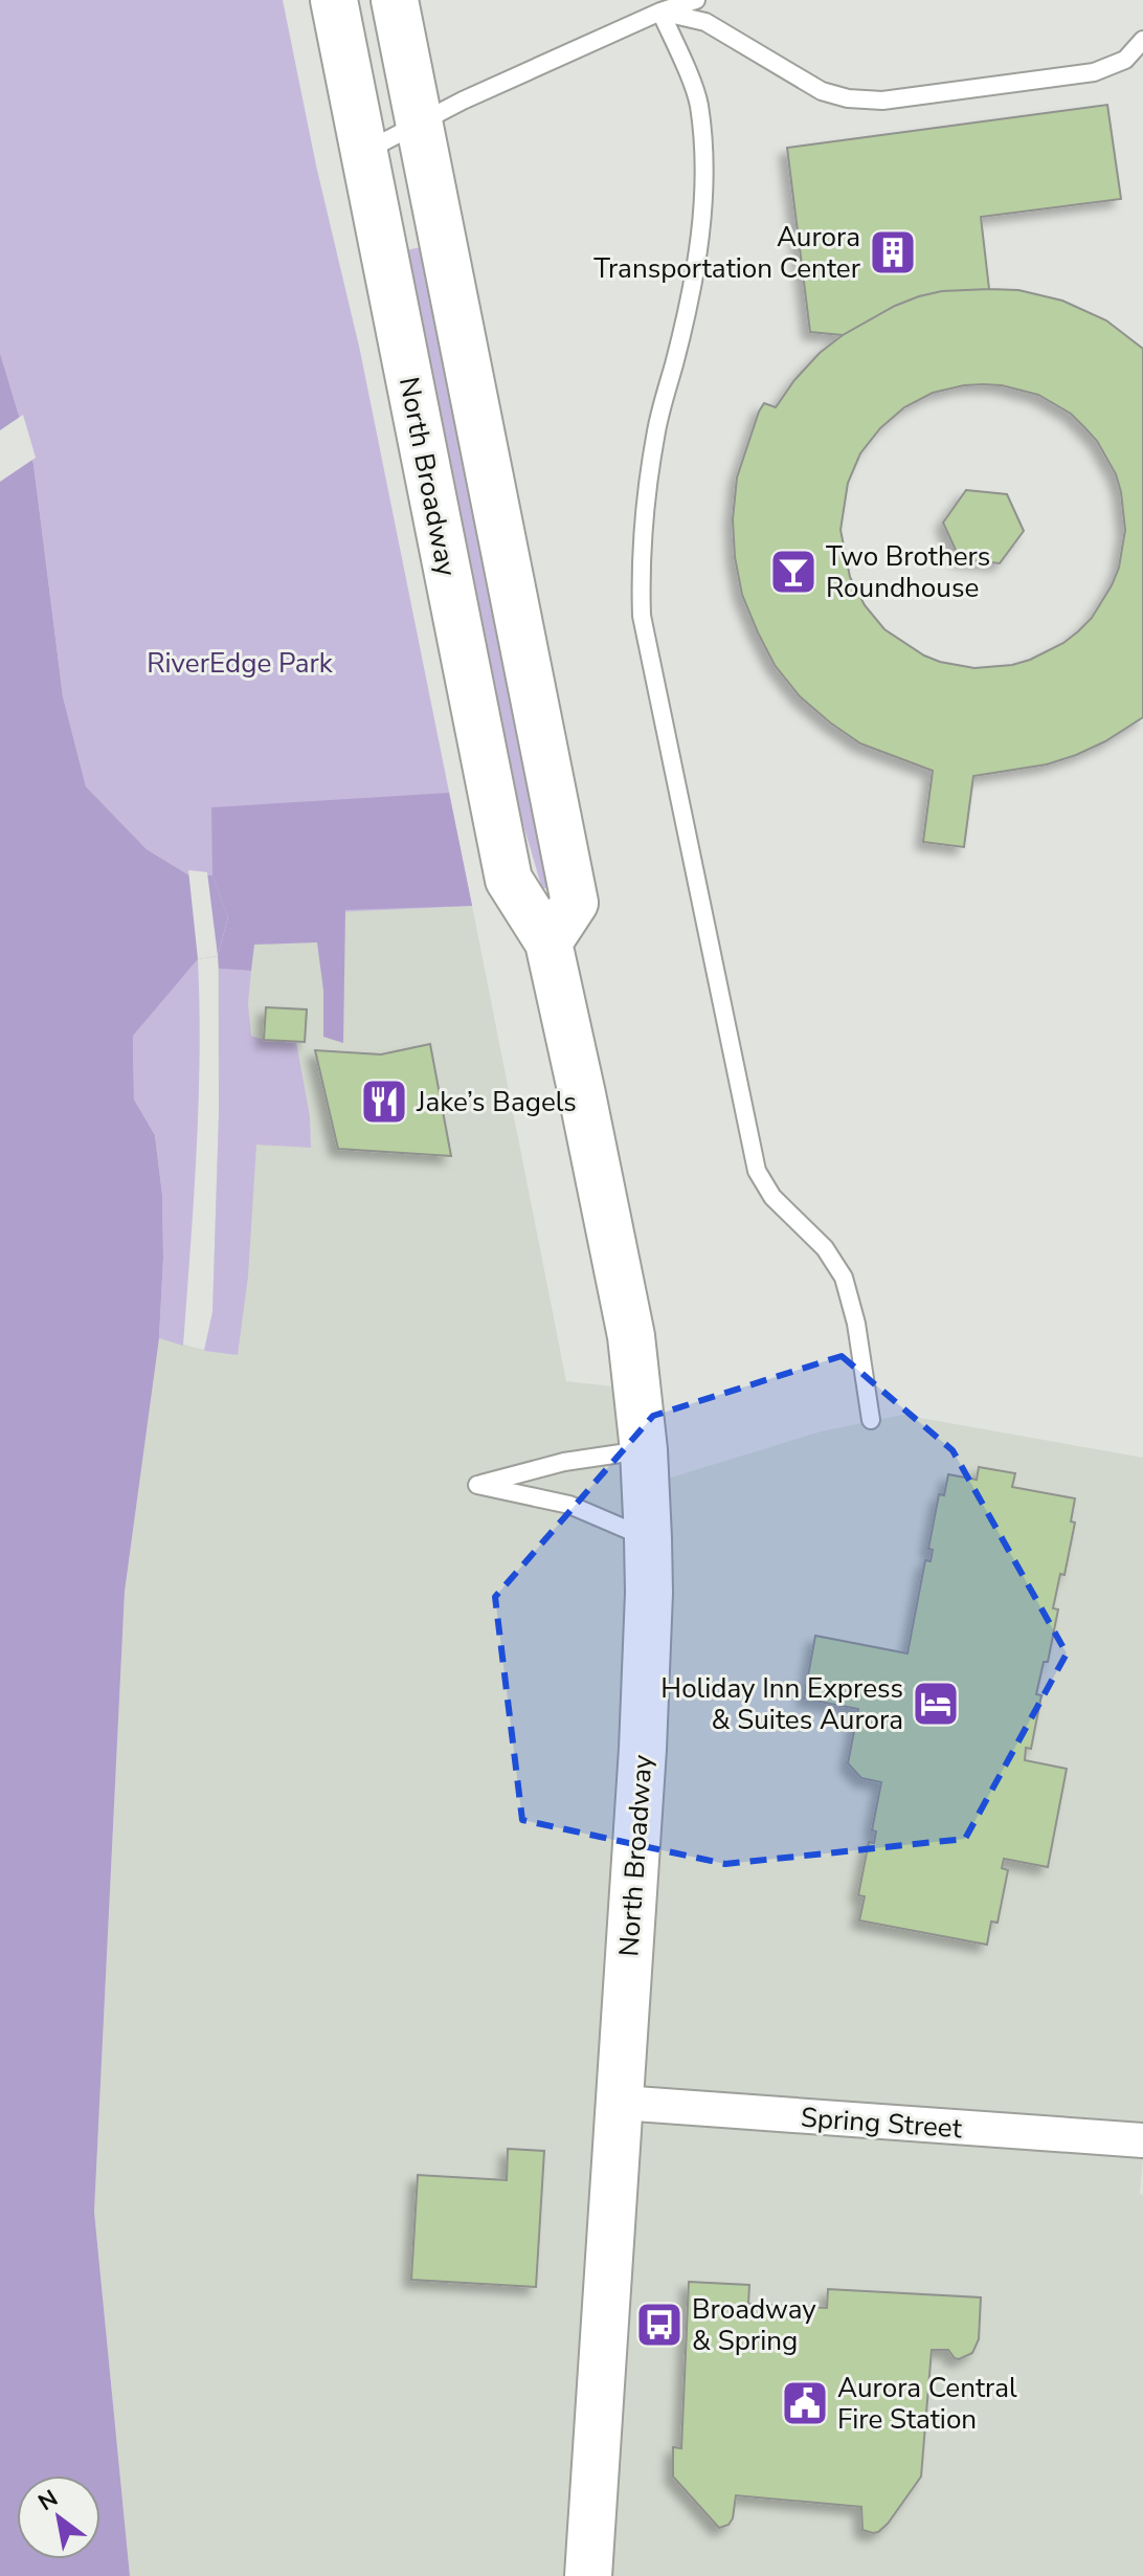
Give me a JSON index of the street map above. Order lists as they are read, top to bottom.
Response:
{
  "streets": {
    "main road": ["North Broadway"],
    "street": ["Spring Street"]
  },
  "crossings": [
    ["North Broadway", "Spring Street"]
  ],
  "parks": ["RiverEdge Park"],
  "places": {
    "building": ["Aurora Transportation Center"],
    "bar": ["Two Brothers Roundhouse"],
    "restaurant": ["Jake’s Bagels"],
    "hotel": ["Holiday Inn Express & Suites Aurora"],
    "bus stop": ["Broadway & Spring"],
    "public building": ["Aurora Central Fire Station"]
  },
  "north": "top left"
}
